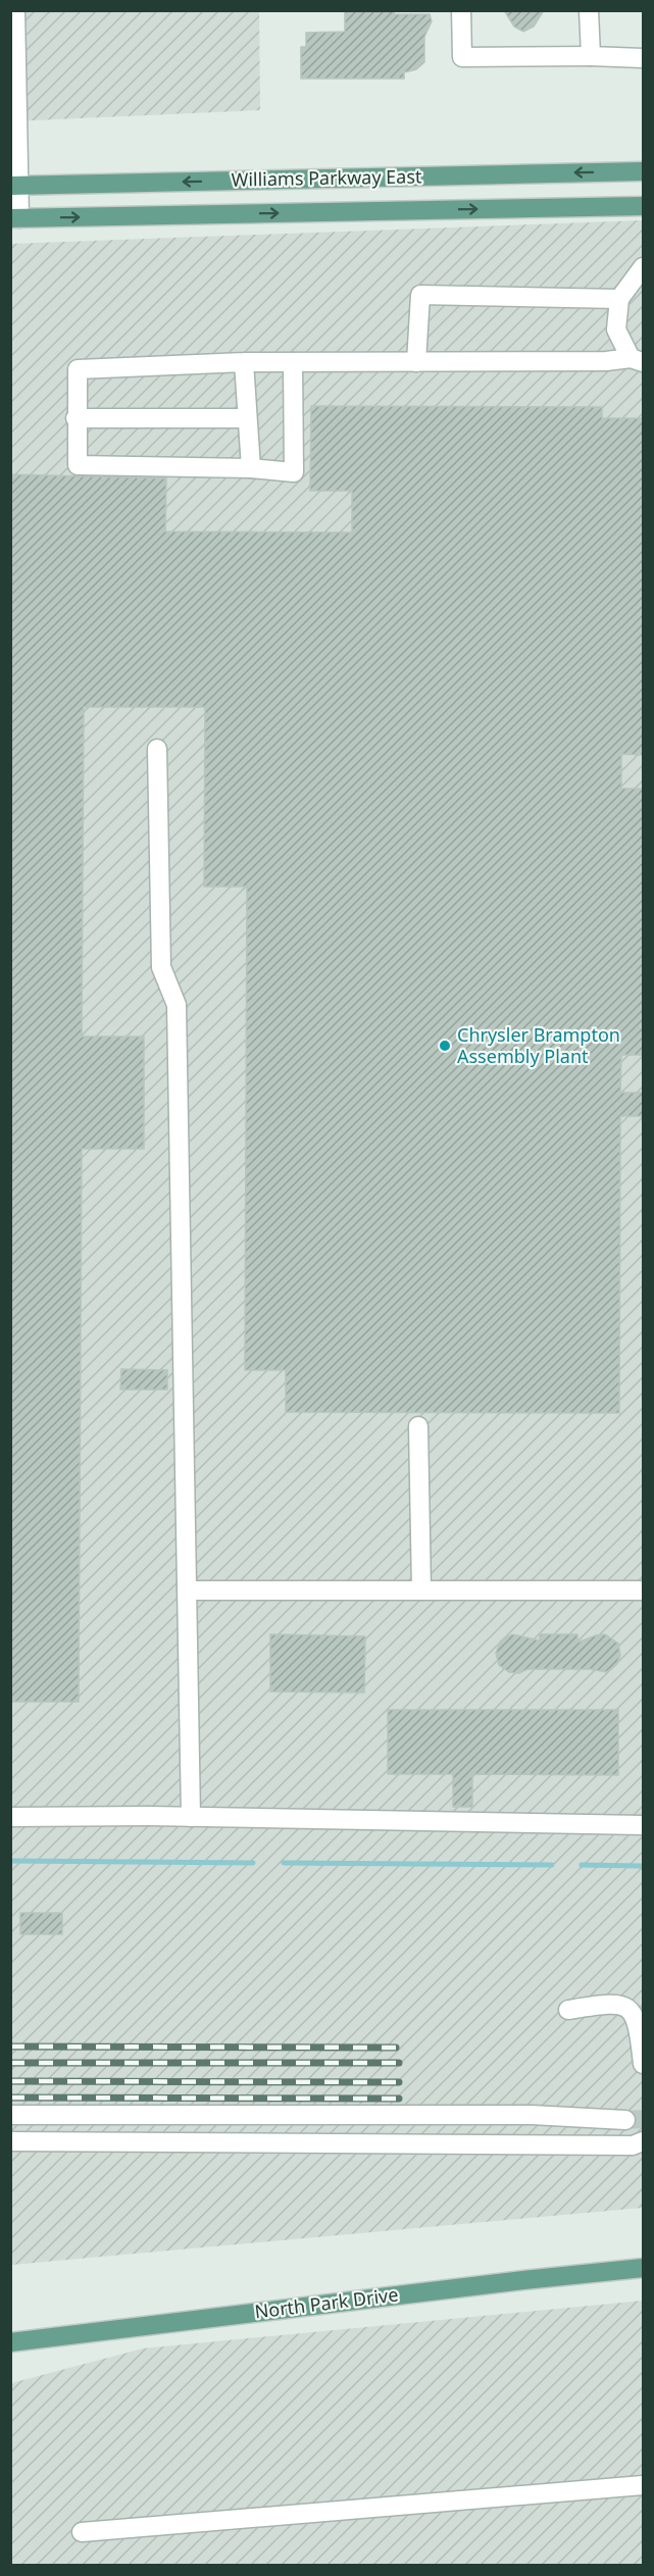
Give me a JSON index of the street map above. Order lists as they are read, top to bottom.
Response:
{
  "streets": {
    "main road": ["Williams Parkway East", "North Park Drive"]
  },
  "places": ["Chrysler Brampton Assembly Plant"]
}
